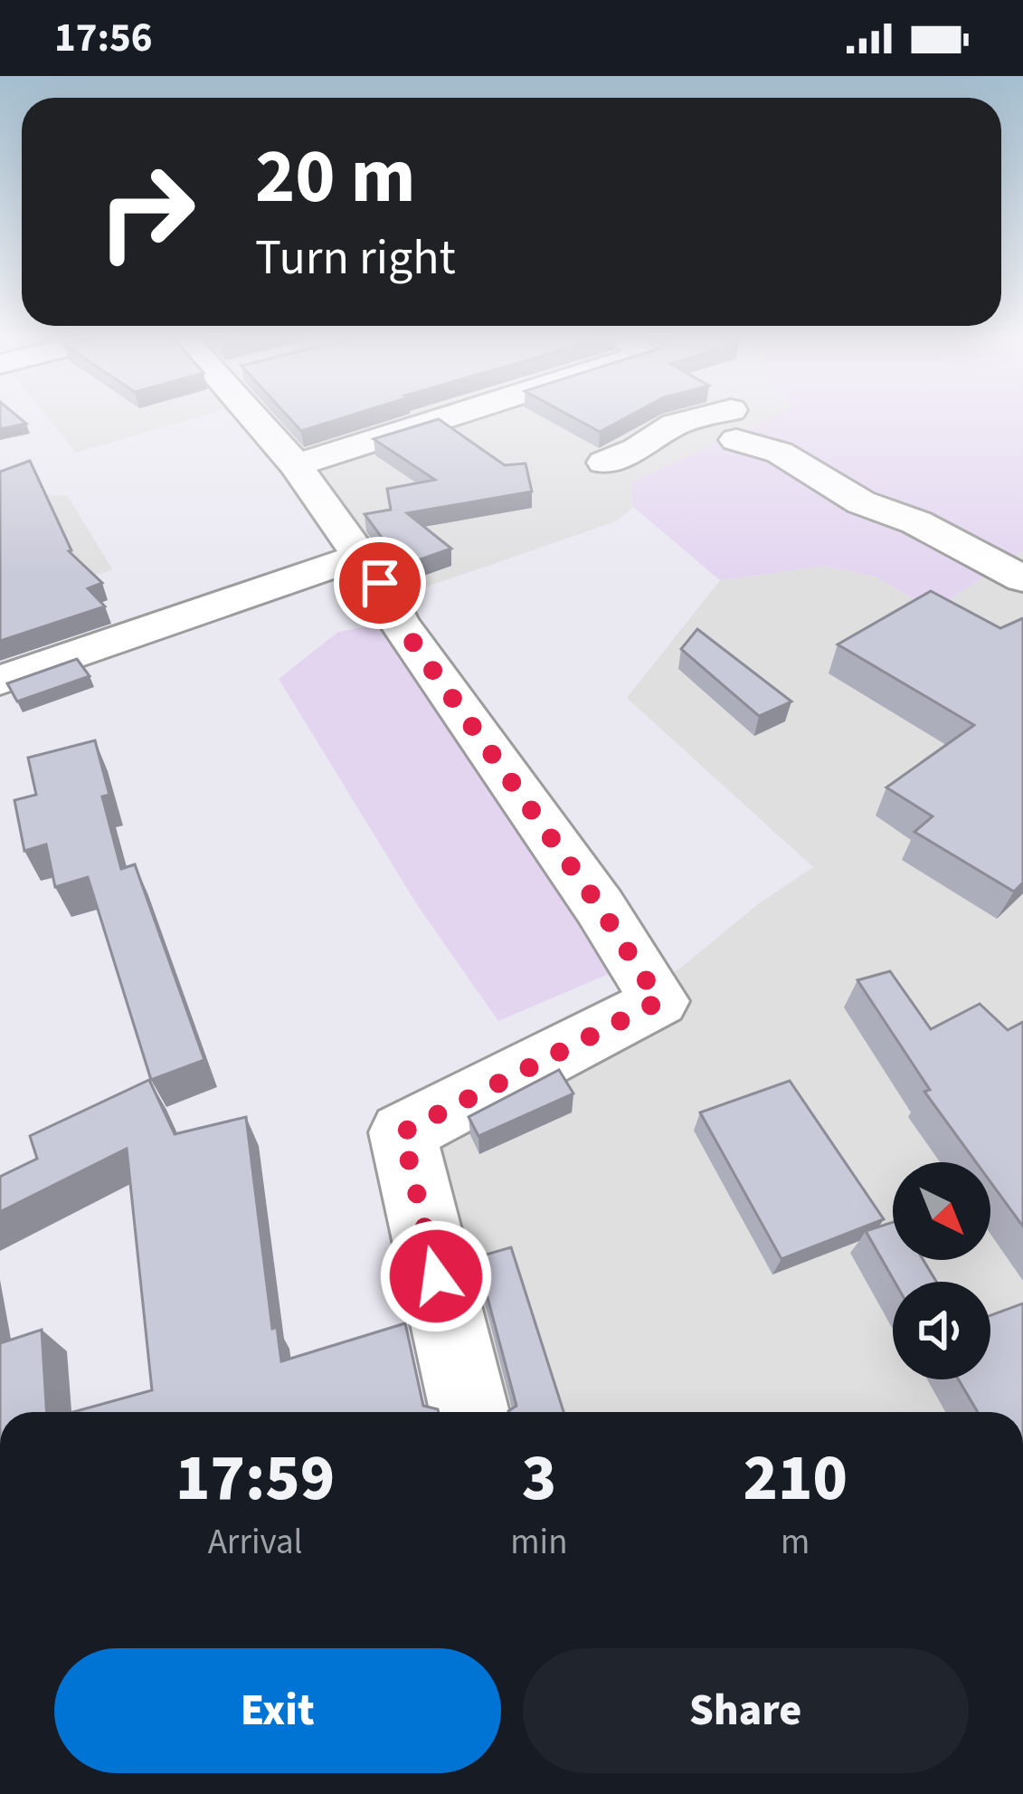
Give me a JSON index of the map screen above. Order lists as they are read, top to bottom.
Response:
{
  "north": "bottom right",
  "page": {
    "status": "17:56",
    "turn": ["20 m", "Turn right"],
    "eta": [
      "17:59",
      "Arrival",
      "3",
      "min",
      "210",
      "m"
    ],
    "buttons": ["Exit", "Share"]
  }
}
